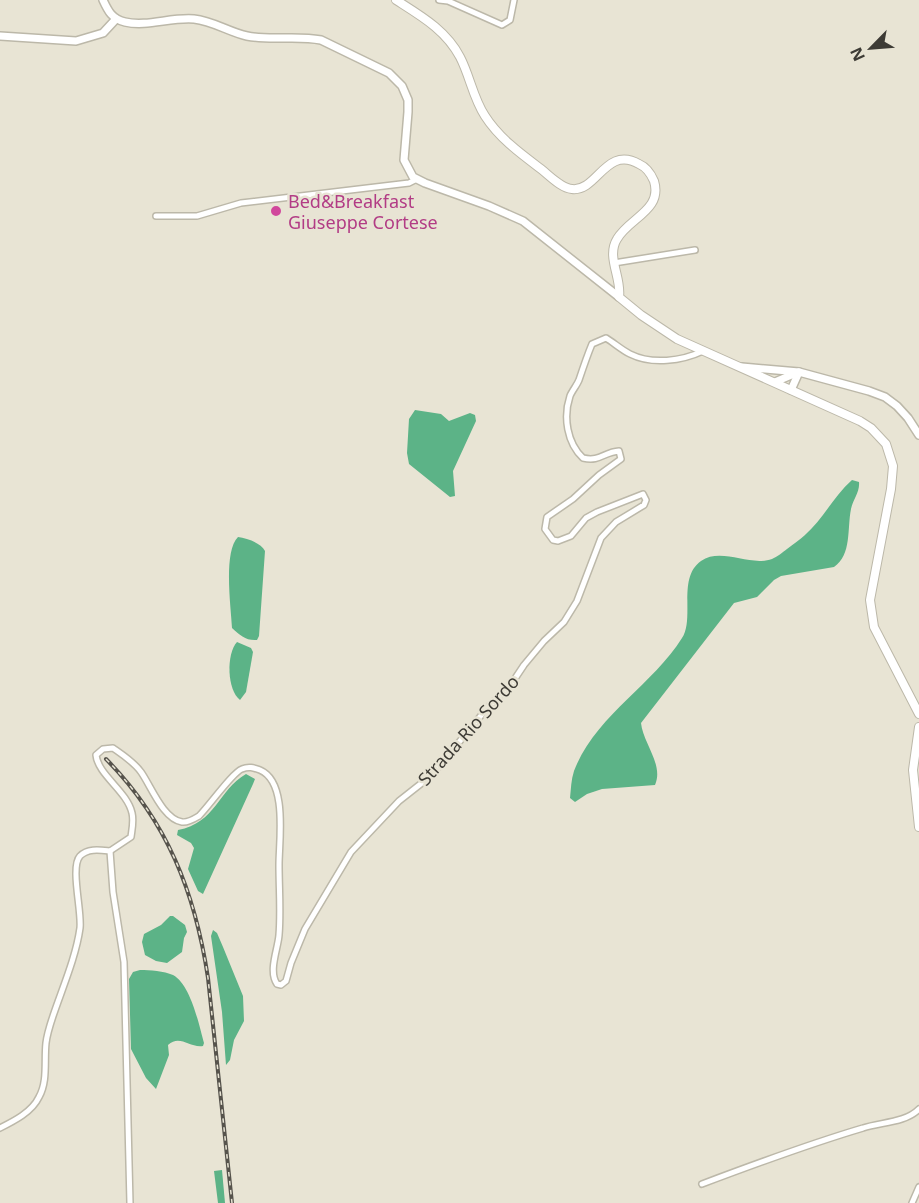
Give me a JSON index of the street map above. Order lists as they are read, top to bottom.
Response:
{
  "streets": {
    "street": ["Strada Rio Sordo"]
  },
  "places": ["Bed&Breakfast Giuseppe Cortese"],
  "north": "bottom left"
}
